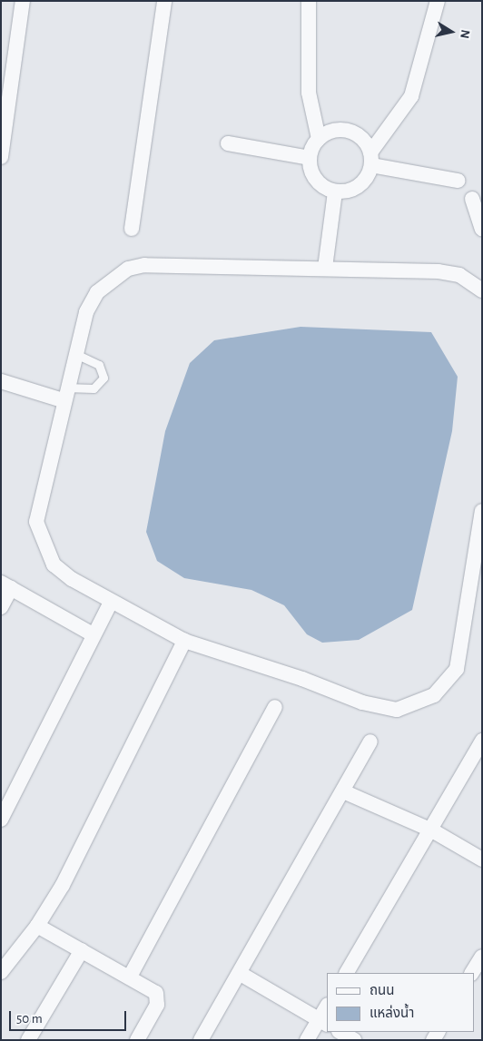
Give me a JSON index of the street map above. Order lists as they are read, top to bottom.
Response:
{
  "legend": ["ถนน", "แหล่งน้ำ"],
  "scale_bar": "50 m",
  "north": "right"
}
